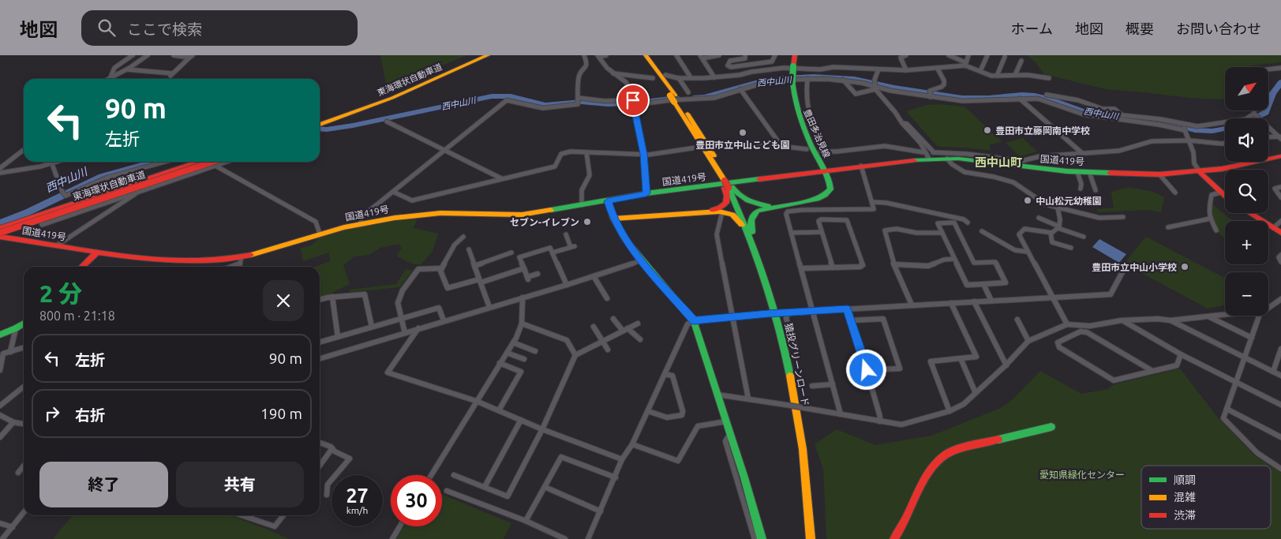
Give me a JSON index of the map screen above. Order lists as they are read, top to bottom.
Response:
{
  "streets": {
    "main road": [
      "東海環状自動車道",
      "豊田多治見線",
      "国道419号",
      "猿投グリーンロード"
    ]
  },
  "crossings": [
    ["豊田多治見線", "国道419号"]
  ],
  "districts": ["西中山町"],
  "water": ["西中山川"],
  "parks": ["愛知県緑化センター"],
  "places": [
    "豊田市立藤岡南中学校",
    "豊田市立中山こども園",
    "中山松元幼稚園",
    "セブン-イレブン",
    "豊田市立中山小学校"
  ],
  "legend": ["順調", "混雑", "渋滞"],
  "north": "top right",
  "page": {
    "header": "地図",
    "search": "ここで検索",
    "nav": [
      "ホーム",
      "地図",
      "概要",
      "お問い合わせ"
    ],
    "map_buttons": ["+", "−"],
    "turn": ["90 m", "左折"],
    "heading": ["2 分", "800 m · 21:18"],
    "list": [
      {
        "name": "左折",
        "value": "90 m"
      },
      {
        "name": "右折",
        "value": "190 m"
      }
    ],
    "buttons": ["終了", "共有"],
    "speed": "27 km/h",
    "limit": "30"
  }
}
